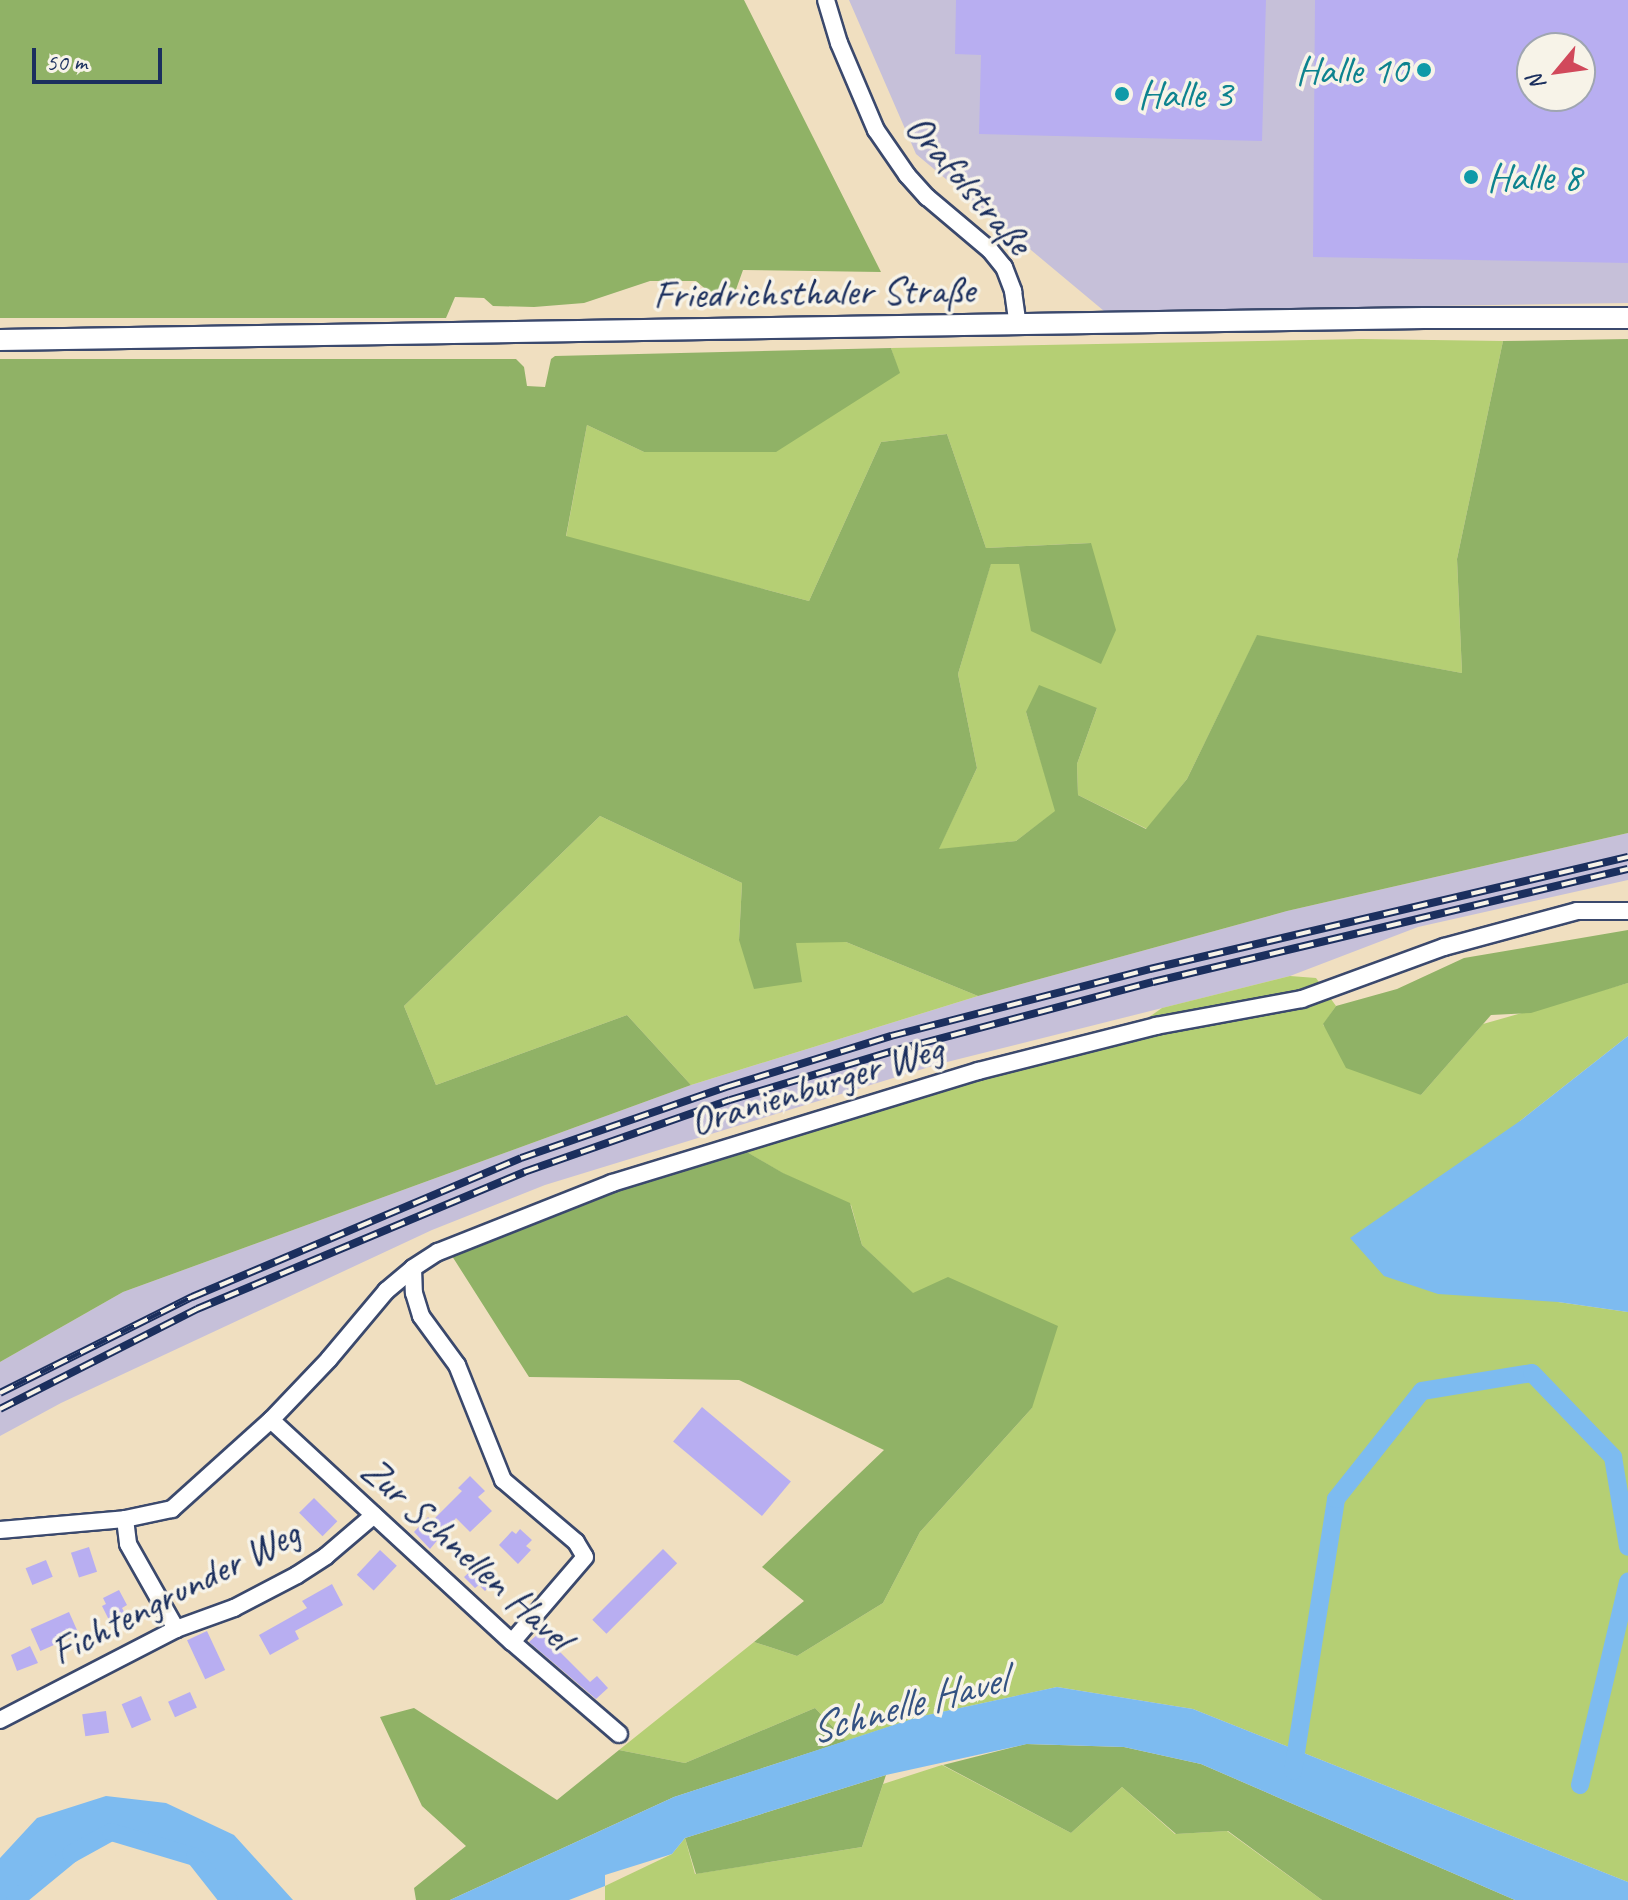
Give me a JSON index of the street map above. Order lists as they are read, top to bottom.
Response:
{
  "streets": {
    "street": [
      "Orafolstraße",
      "Friedrichsthaler Straße",
      "Oranienburger Weg",
      "Zur Schnellen Havel",
      "Fichtengrunder Weg"
    ]
  },
  "crossings": [
    ["Orafolstraße", "Friedrichsthaler Straße"],
    ["Oranienburger Weg", "Zur Schnellen Havel"],
    ["Zur Schnellen Havel", "Fichtengrunder Weg"]
  ],
  "water": ["Schnelle Havel"],
  "places": ["Halle 10", "Halle 3", "Halle 8"],
  "scale_bar": "50 m",
  "north": "bottom left"
}
